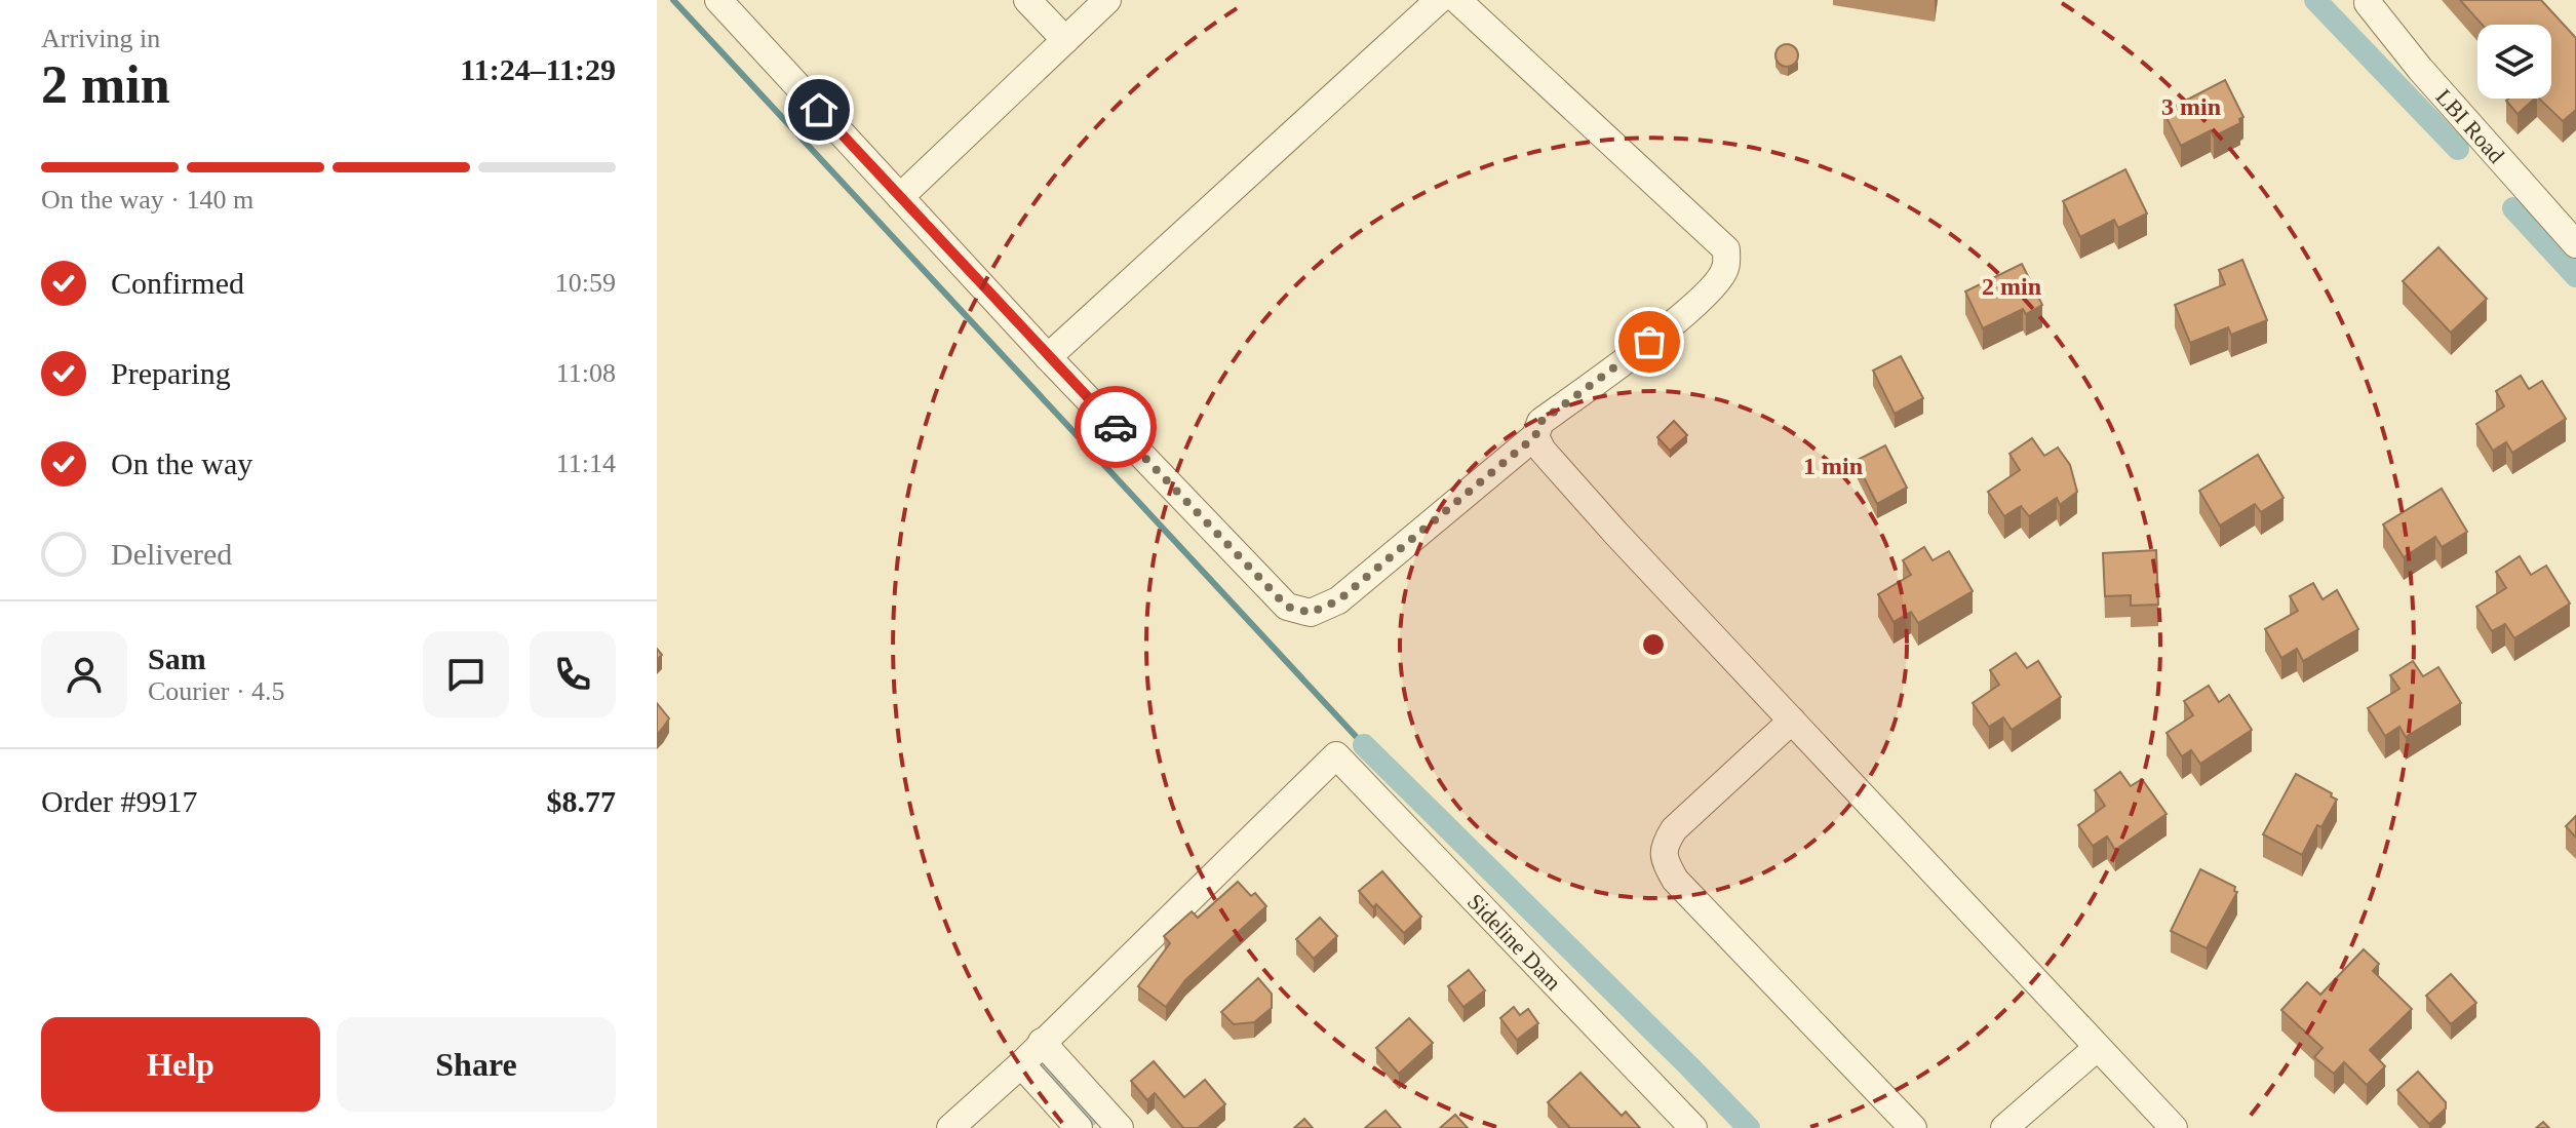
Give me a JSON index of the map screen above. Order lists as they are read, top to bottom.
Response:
{
  "streets": {
    "street": ["LBI Road", "Sideline Dam"]
  },
  "page": {
    "heading": ["2 min", "Arriving in", "11:24–11:29"],
    "panel": [
      "Sam",
      "Courier · 4.5",
      "Order #9917",
      "$8.77"
    ],
    "bar": "On the way · 140 m",
    "list": [
      ["Confirmed", "10:59"],
      ["Preparing", "11:08"],
      ["On the way", "11:14"],
      "Delivered"
    ],
    "buttons": ["Help", "Share"]
  },
  "rings": ["3 min", "2 min", "1 min"]
}
